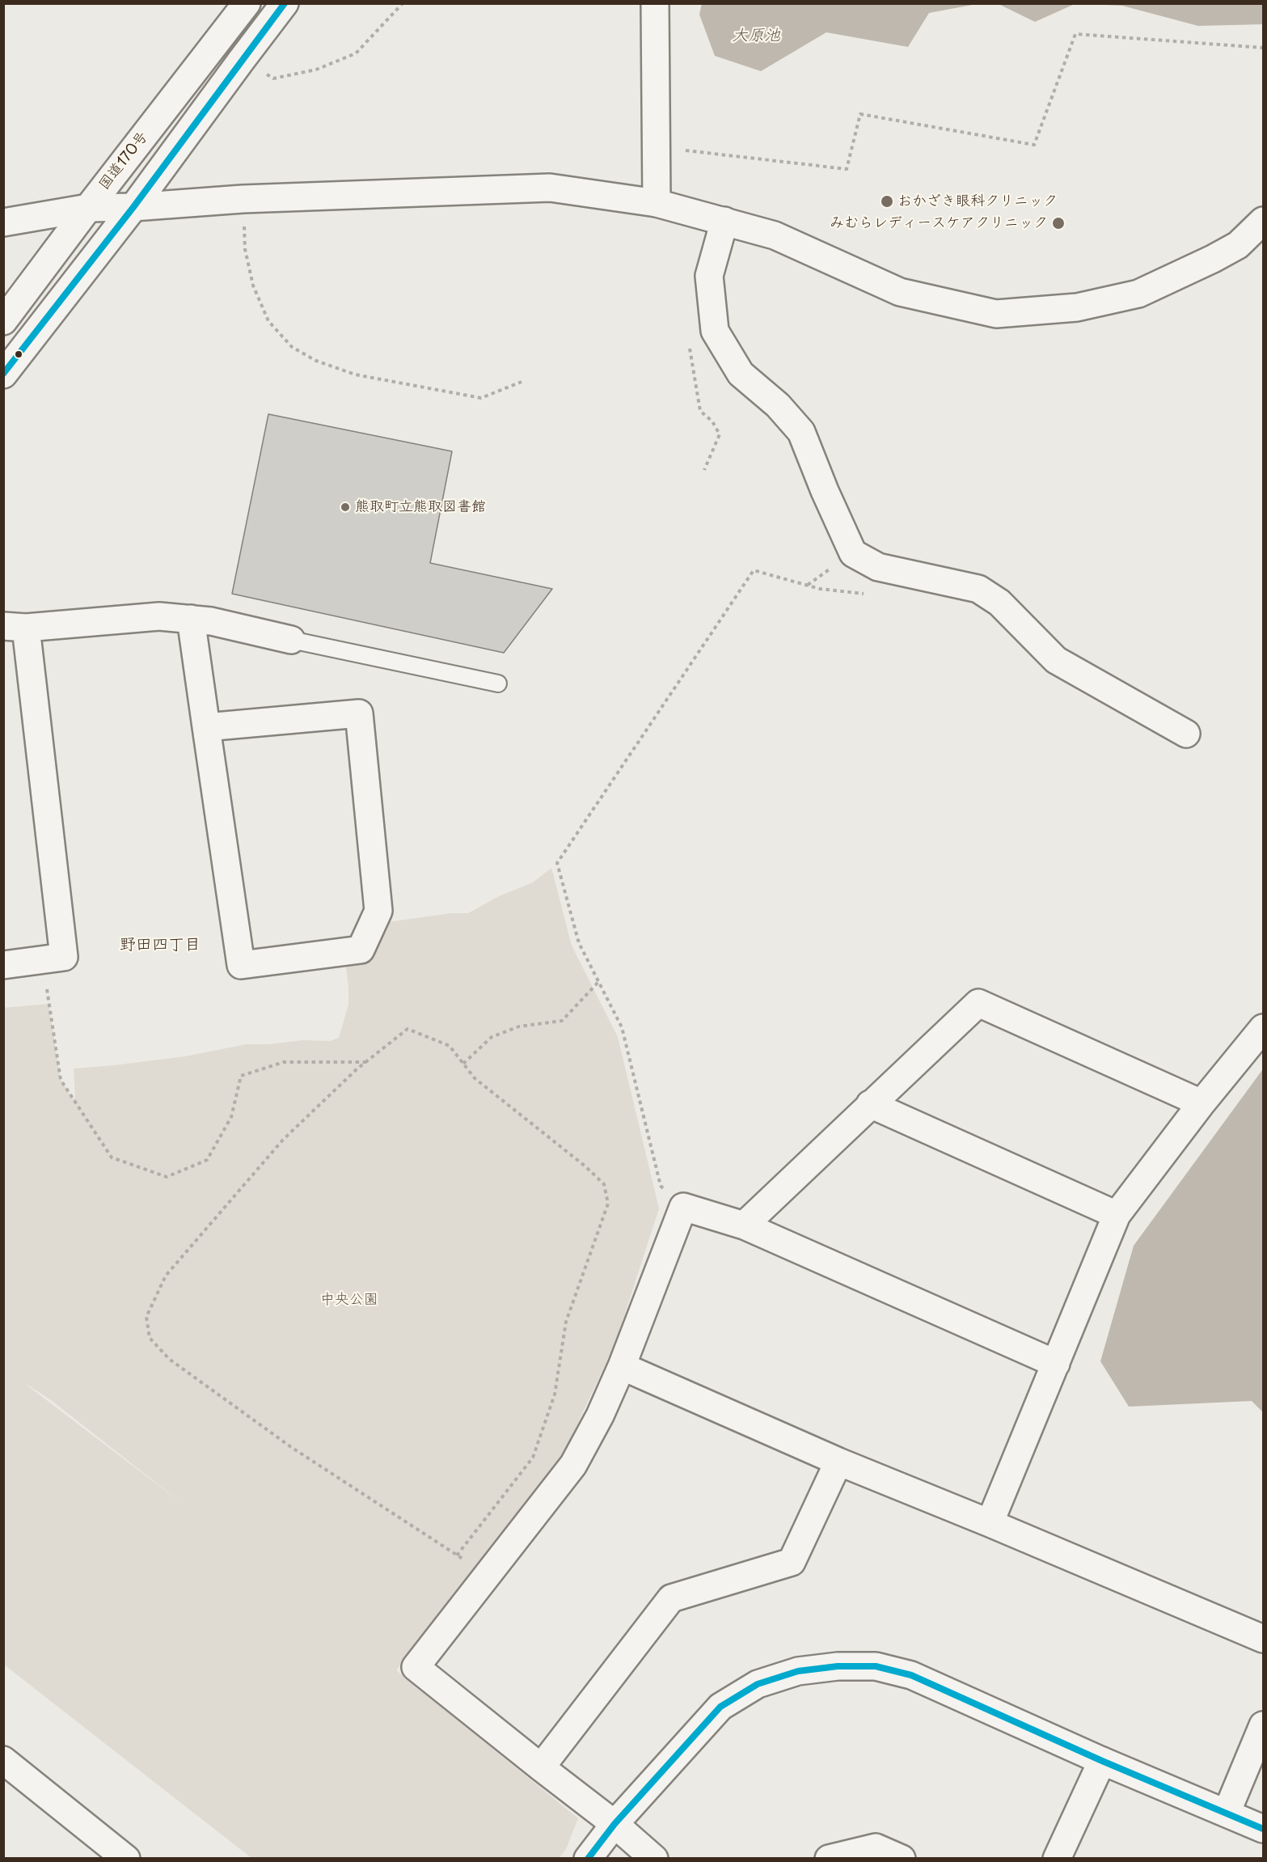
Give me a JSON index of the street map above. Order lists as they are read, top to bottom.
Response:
{
  "streets": {
    "main road": ["国道170号"]
  },
  "districts": ["野田四丁目"],
  "water": ["大原池"],
  "parks": ["中央公園"],
  "places": ["おかざき眼科クリニック", "みむらレディースケアクリニック", "熊取町立熊取図書館"]
}
